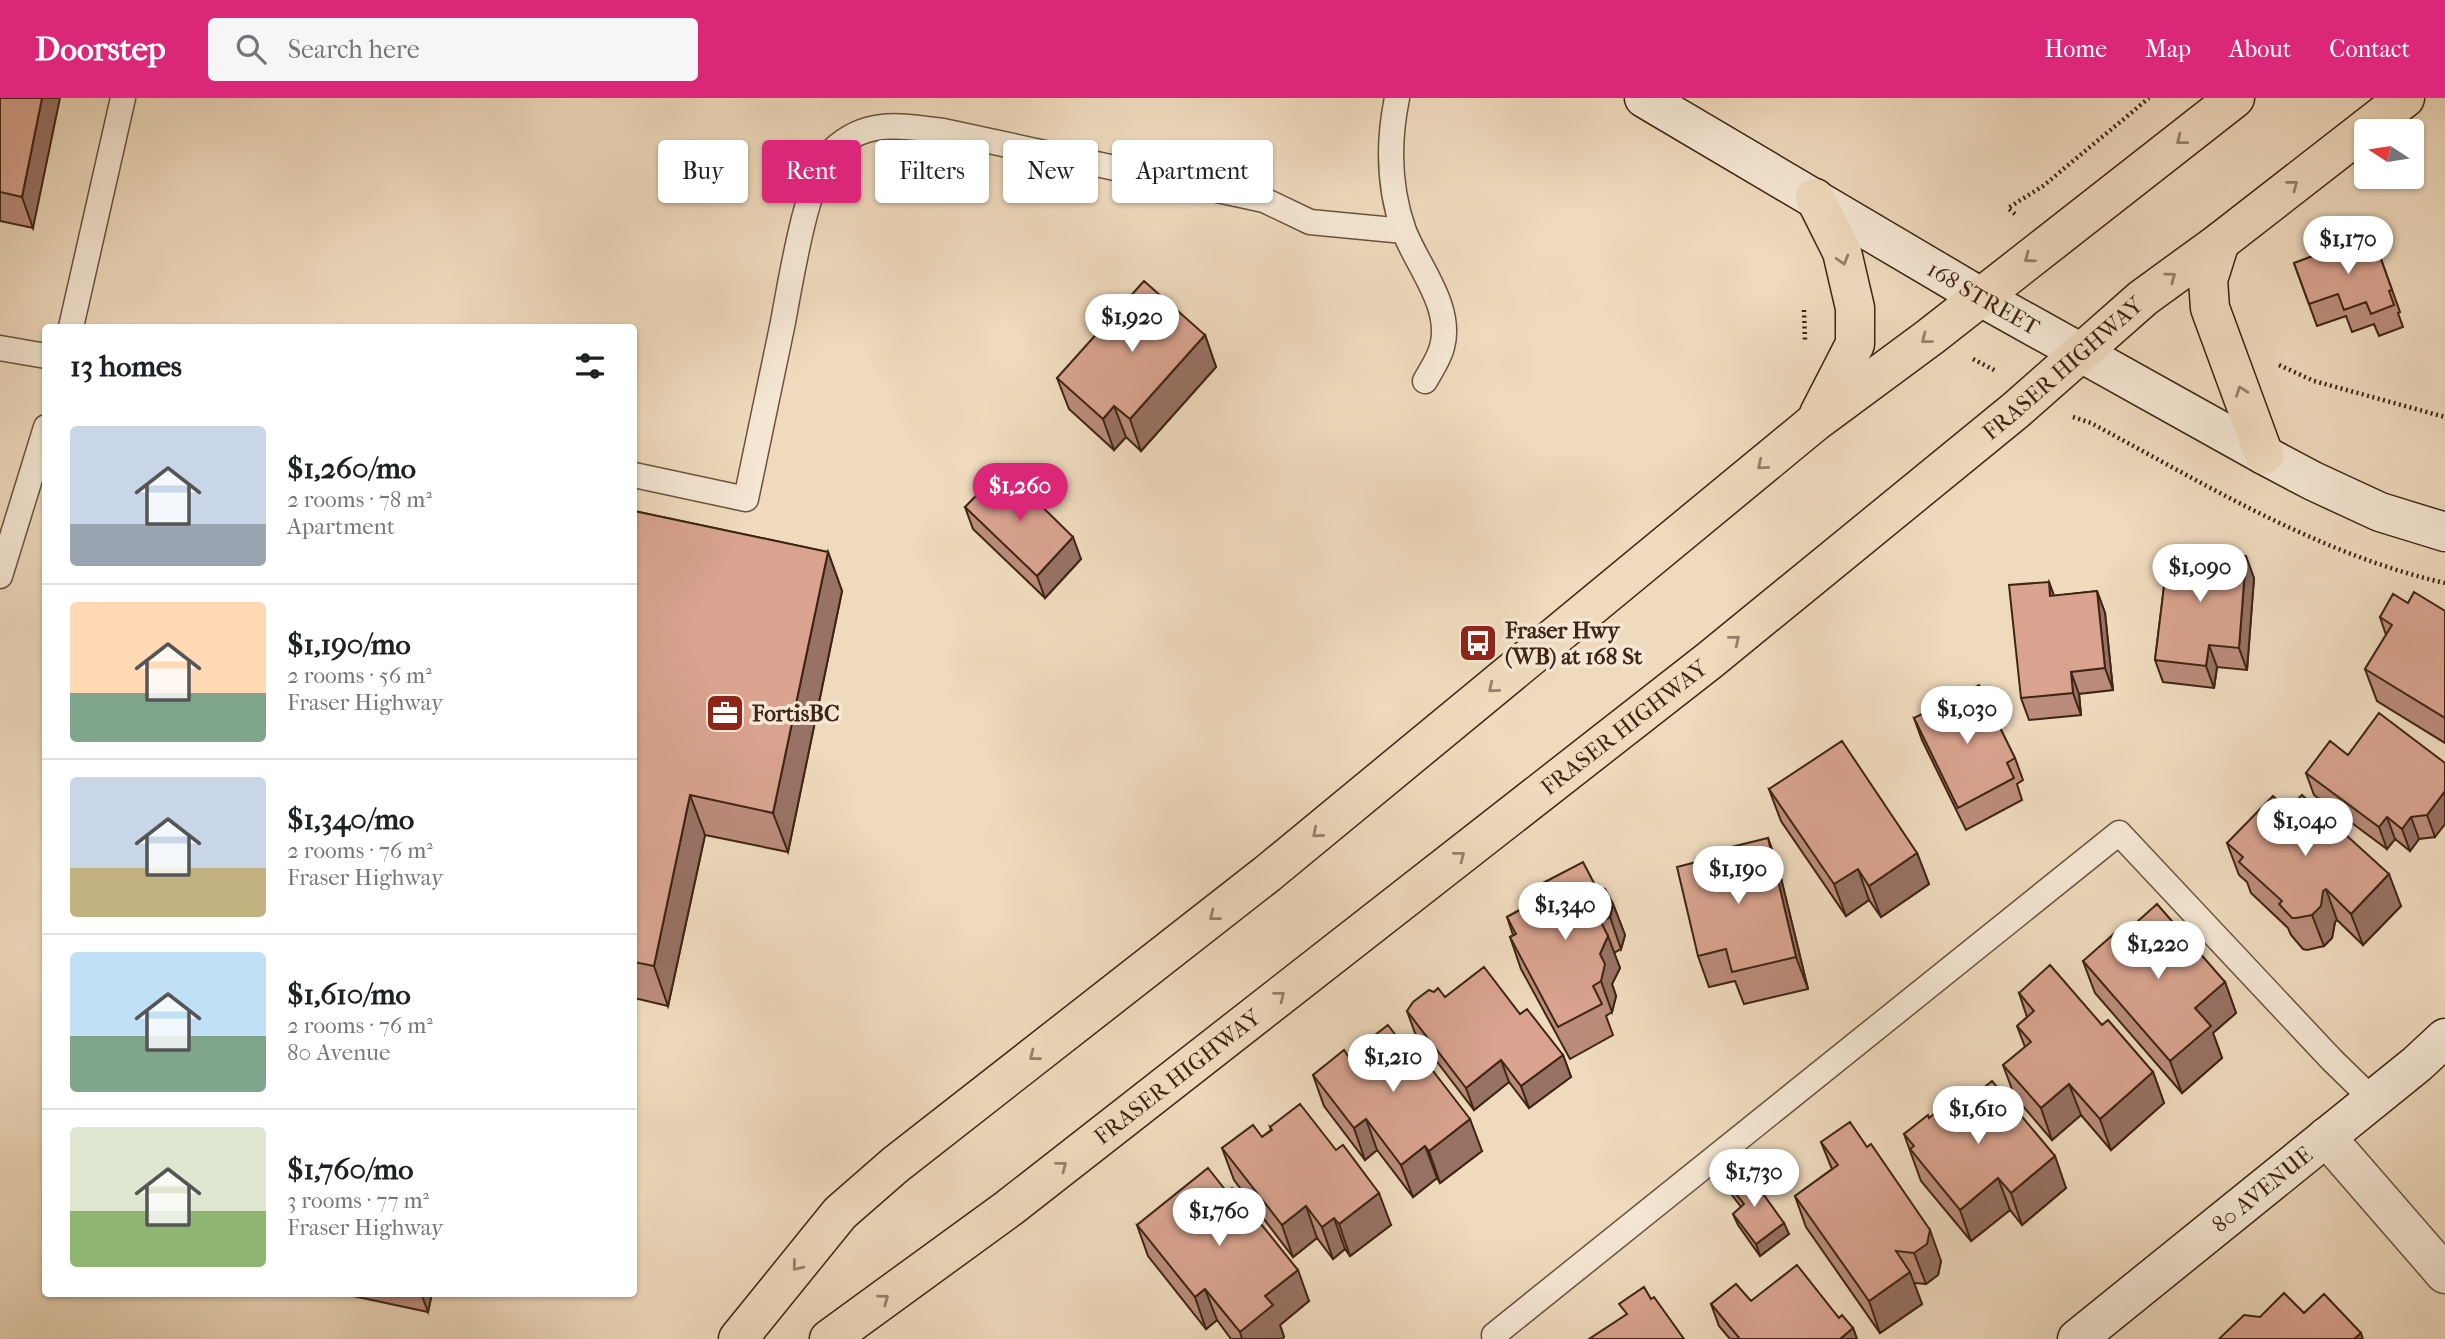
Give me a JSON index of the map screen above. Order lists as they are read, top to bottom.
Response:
{
  "streets": {
    "main road": ["168 STREET", "FRASER HIGHWAY", "80 AVENUE"]
  },
  "crossings": [
    ["168 STREET", "FRASER HIGHWAY"]
  ],
  "places": {
    "bus stop": ["Fraser Hwy (WB) at 168 St"],
    "office": ["FortisBC"]
  },
  "north": "left",
  "page": {
    "header": "Doorstep",
    "search": "Search here",
    "nav": [
      "Home",
      "Map",
      "About",
      "Contact"
    ],
    "chip": [
      "Buy",
      "Rent",
      "Filters",
      "New",
      "Apartment"
    ],
    "price": [
      "$1,170",
      "$1,920",
      "$1,260",
      "$1,090",
      "$1,030",
      "$1,040",
      "$1,190",
      "$1,340",
      "$1,220",
      "$1,210",
      "$1,610",
      "$1,730",
      "$1,760"
    ],
    "heading": "13 homes",
    "list": [
      {
        "name": "$1,260/mo",
        "note": "2 rooms · 78 m² · Apartment"
      },
      {
        "name": "$1,190/mo",
        "note": "2 rooms · 56 m² · Fraser Highway"
      },
      {
        "name": "$1,340/mo",
        "note": "2 rooms · 76 m² · Fraser Highway"
      },
      {
        "name": "$1,610/mo",
        "note": "2 rooms · 76 m² · 80 Avenue"
      },
      {
        "name": "$1,760/mo",
        "note": "3 rooms · 77 m² · Fraser Highway"
      }
    ]
  }
}
